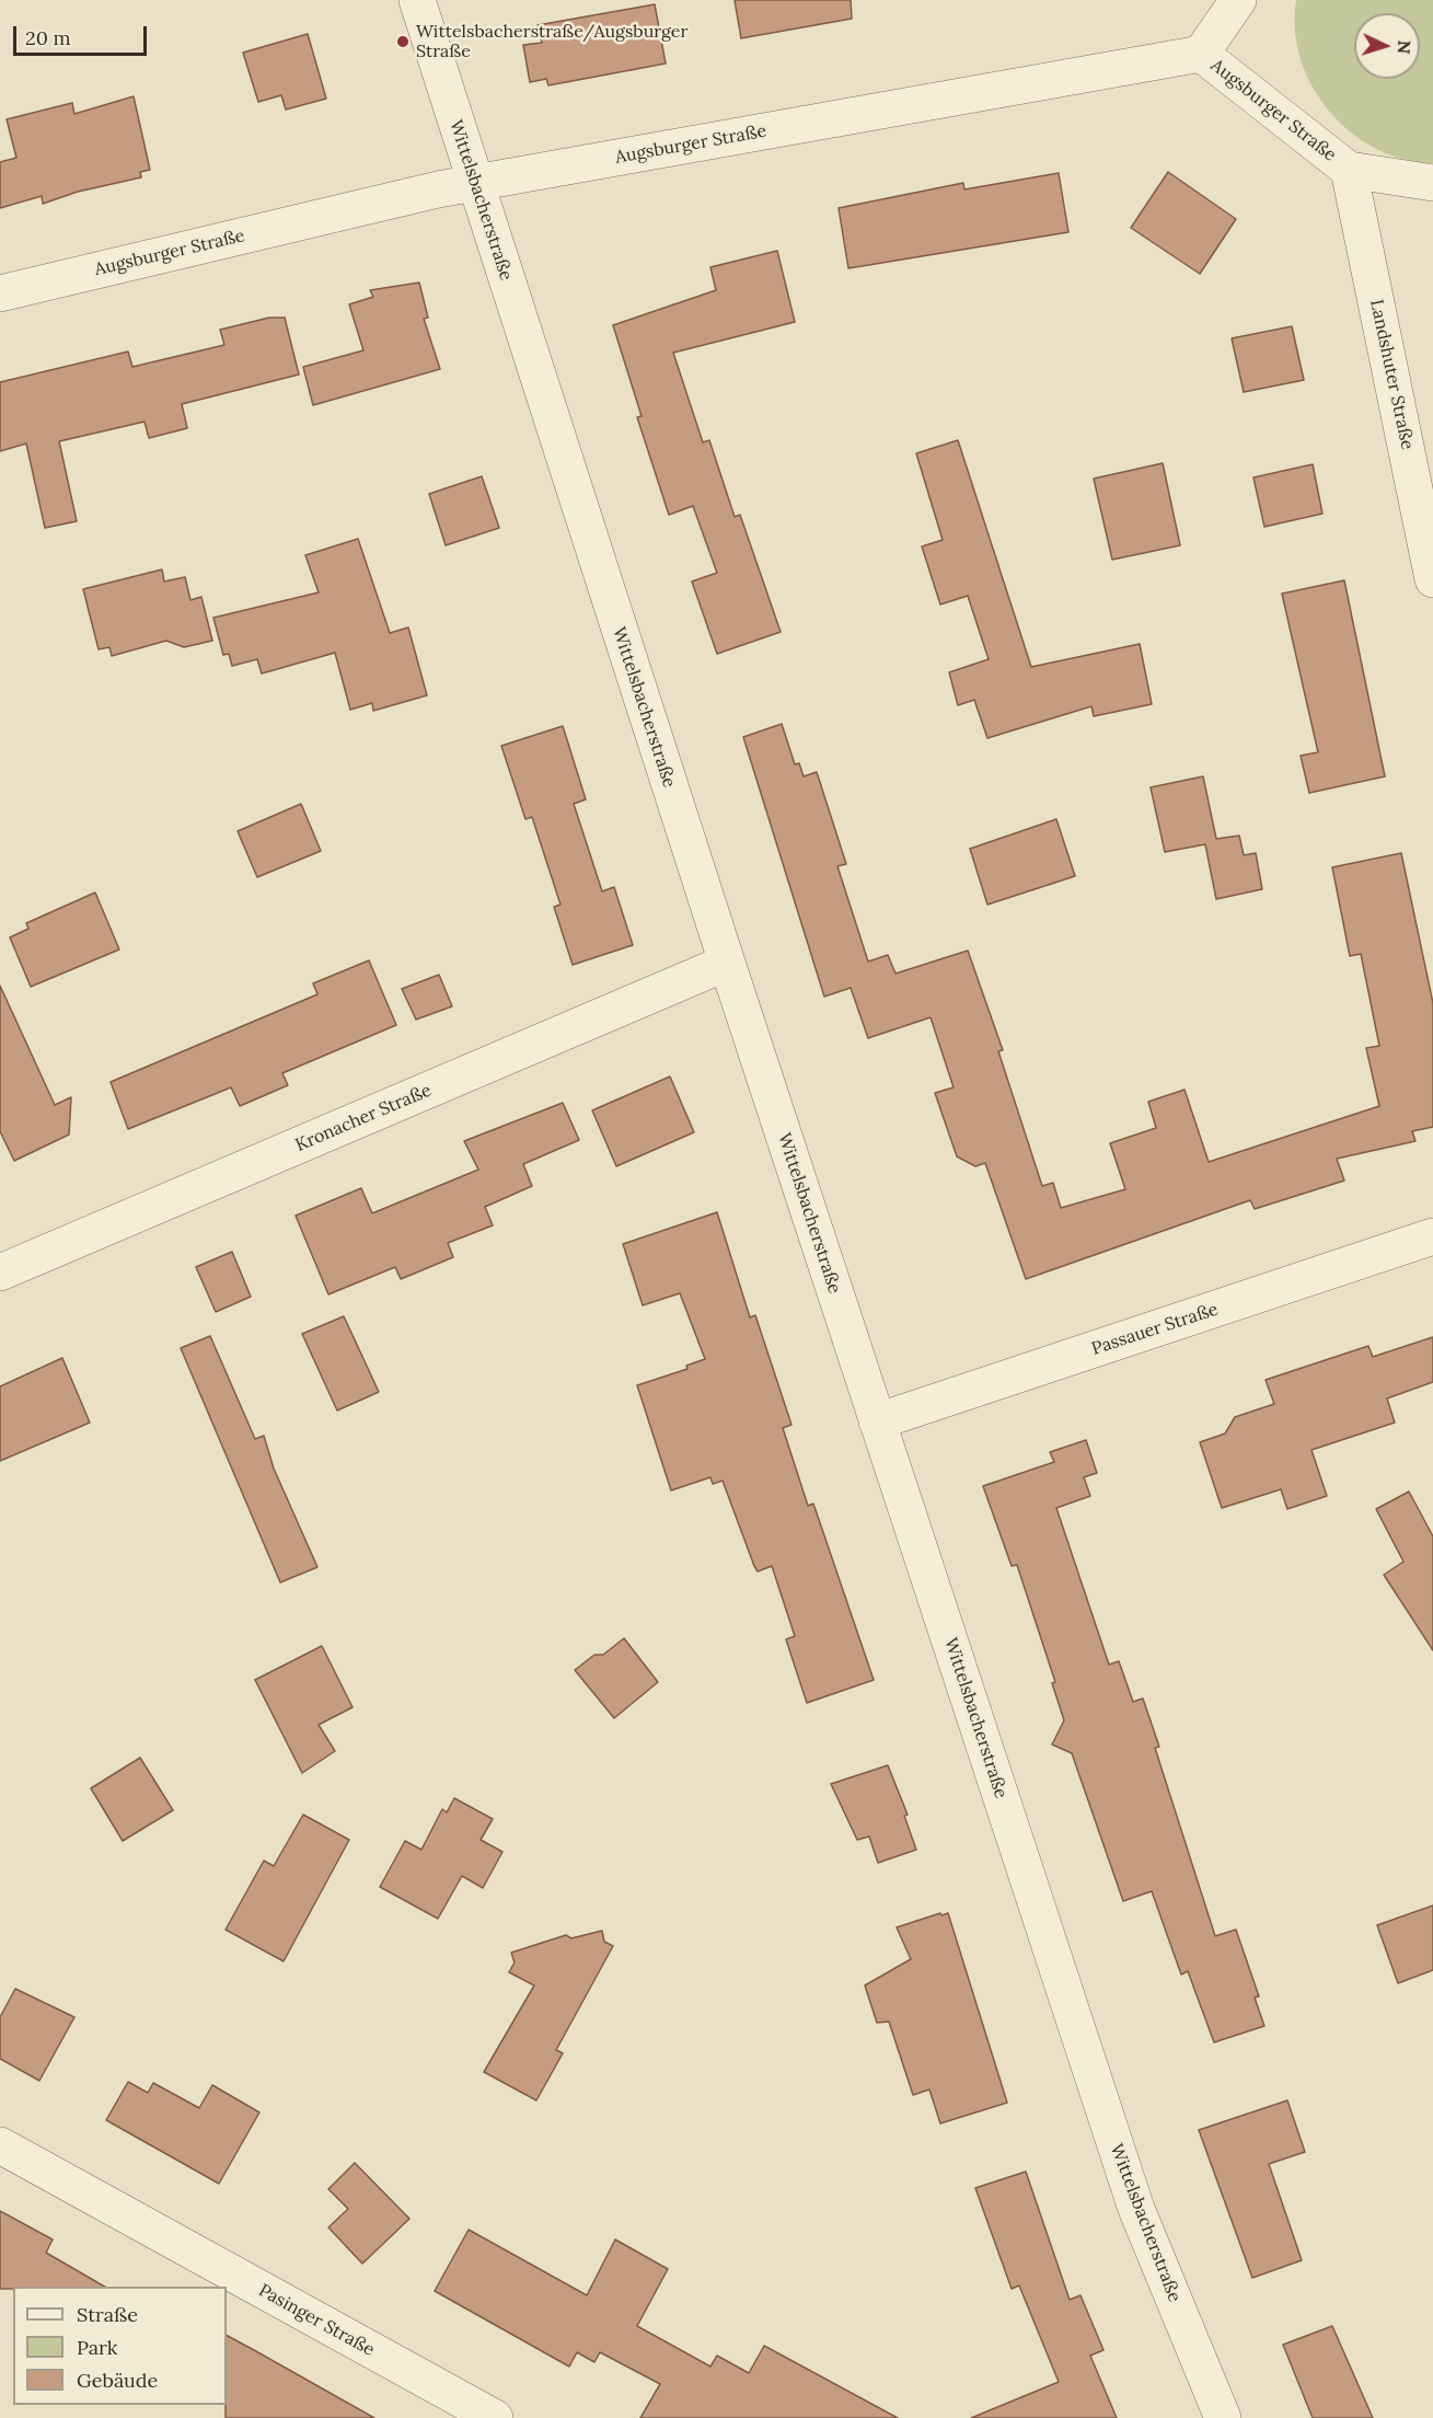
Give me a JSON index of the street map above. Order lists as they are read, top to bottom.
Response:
{
  "streets": {
    "street": [
      "Augsburger Straße",
      "Wittelsbacherstraße",
      "Landshuter Straße",
      "Kronacher Straße",
      "Passauer Straße",
      "Pasinger Straße"
    ]
  },
  "crossings": [
    ["Augsburger Straße", "Wittelsbacherstraße"],
    ["Augsburger Straße", "Landshuter Straße"],
    ["Wittelsbacherstraße", "Kronacher Straße"],
    ["Wittelsbacherstraße", "Passauer Straße"]
  ],
  "places": ["Wittelsbacherstraße/Augsburger Straße"],
  "legend": ["Straße", "Park", "Gebäude"],
  "scale_bar": "20 m",
  "north": "right"
}
